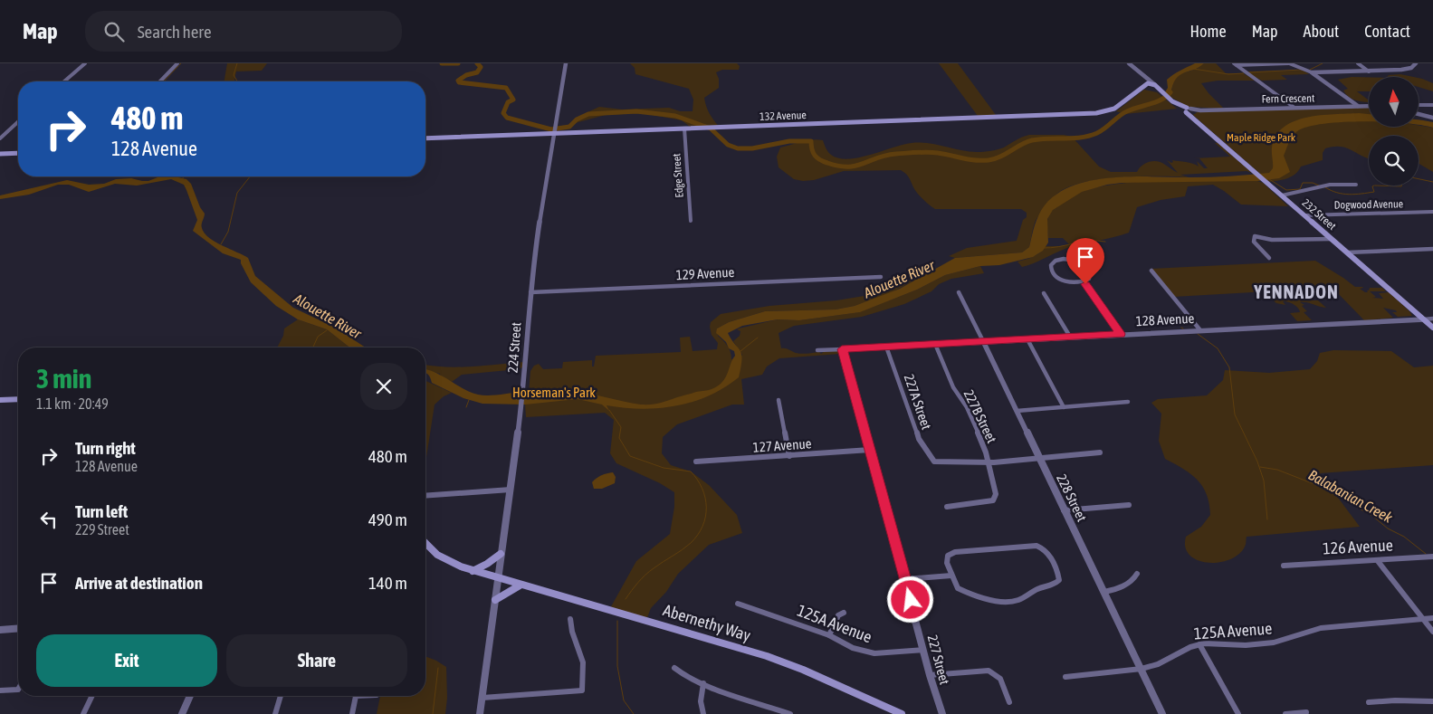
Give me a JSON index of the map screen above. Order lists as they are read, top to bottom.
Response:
{
  "streets": {
    "main road": ["132 Avenue", "232 Street", "Abernethy Way"],
    "street": [
      "Fern Crescent",
      "Edge Street",
      "Dogwood Avenue",
      "129 Avenue",
      "128 Avenue",
      "224 Street",
      "227A Street",
      "227B Street",
      "127 Avenue",
      "228 Street",
      "126 Avenue",
      "125A Avenue",
      "227 Street"
    ]
  },
  "crossings": [
    ["Fern Crescent", "232 Street"],
    ["132 Avenue", "Edge Street"],
    ["132 Avenue", "232 Street"],
    ["132 Avenue", "224 Street"],
    ["Dogwood Avenue", "232 Street"],
    ["232 Street", "128 Avenue"],
    ["129 Avenue", "224 Street"],
    ["128 Avenue", "227A Street"],
    ["128 Avenue", "227B Street"],
    ["128 Avenue", "228 Street"],
    ["128 Avenue", "227 Street"],
    ["224 Street", "Abernethy Way"],
    ["227A Street", "227B Street"],
    ["127 Avenue", "227 Street"],
    ["228 Street", "125A Avenue"],
    ["125A Avenue", "227 Street"]
  ],
  "districts": ["YENNADON"],
  "water": ["Alouette River", "Balabanian Creek"],
  "parks": ["Maple Ridge Park", "Horseman's Park"],
  "north": "top",
  "page": {
    "header": "Map",
    "search": "Search here",
    "nav": [
      "Home",
      "Map",
      "About",
      "Contact"
    ],
    "turn": ["480 m", "128 Avenue"],
    "heading": ["3 min", "1.1 km · 20:49"],
    "list": [
      {
        "name": "Turn right",
        "note": "128 Avenue",
        "value": "480 m"
      },
      {
        "name": "Turn left",
        "note": "229 Street",
        "value": "490 m"
      },
      {
        "name": "Arrive at destination",
        "value": "140 m"
      }
    ],
    "buttons": ["Exit", "Share"]
  }
}
